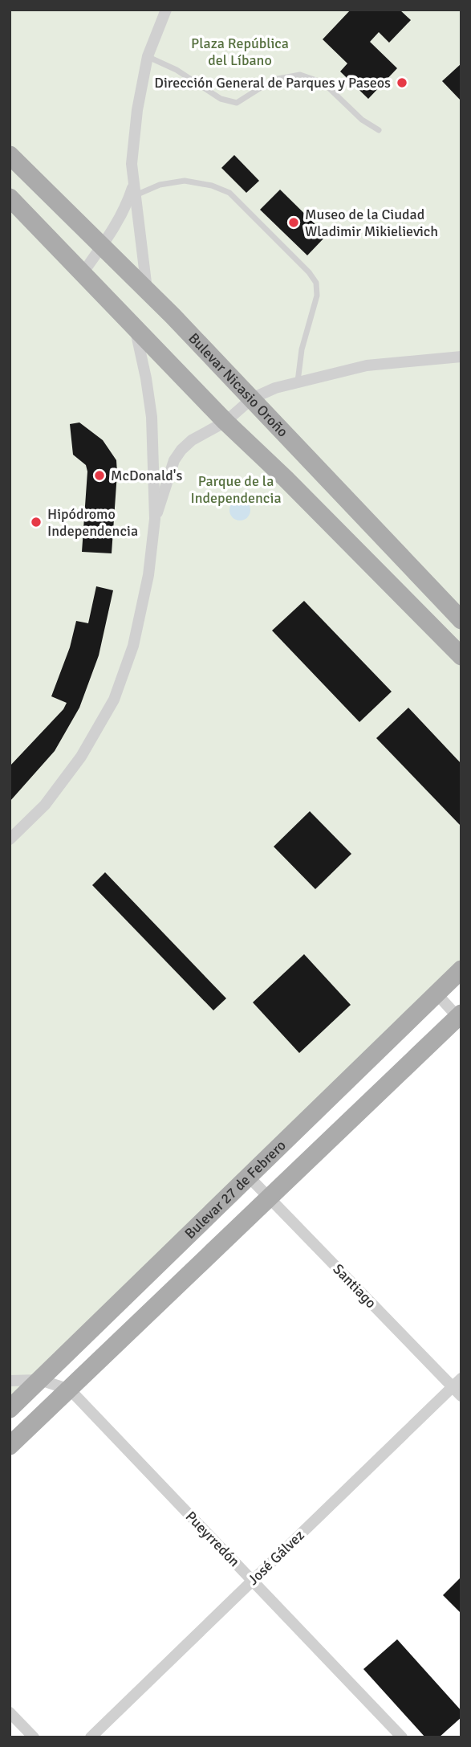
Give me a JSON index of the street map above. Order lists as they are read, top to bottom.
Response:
{
  "streets": {
    "main road": ["Bulevar Nicasio Oroño", "Bulevar 27 de Febrero"],
    "street": ["Santiago", "Pueyrredón", "José Gálvez"]
  },
  "crossings": [
    ["Bulevar 27 de Febrero", "Santiago"],
    ["Bulevar 27 de Febrero", "Pueyrredón"],
    ["Santiago", "José Gálvez"],
    ["Pueyrredón", "José Gálvez"]
  ],
  "parks": ["Plaza República del Líbano", "Parque de la Independencia"],
  "places": [
    "Dirección General de Parques y Paseos",
    "Museo de la Ciudad Wladimir Mikielievich",
    "McDonald's",
    "Hipódromo Independencia"
  ]
}
